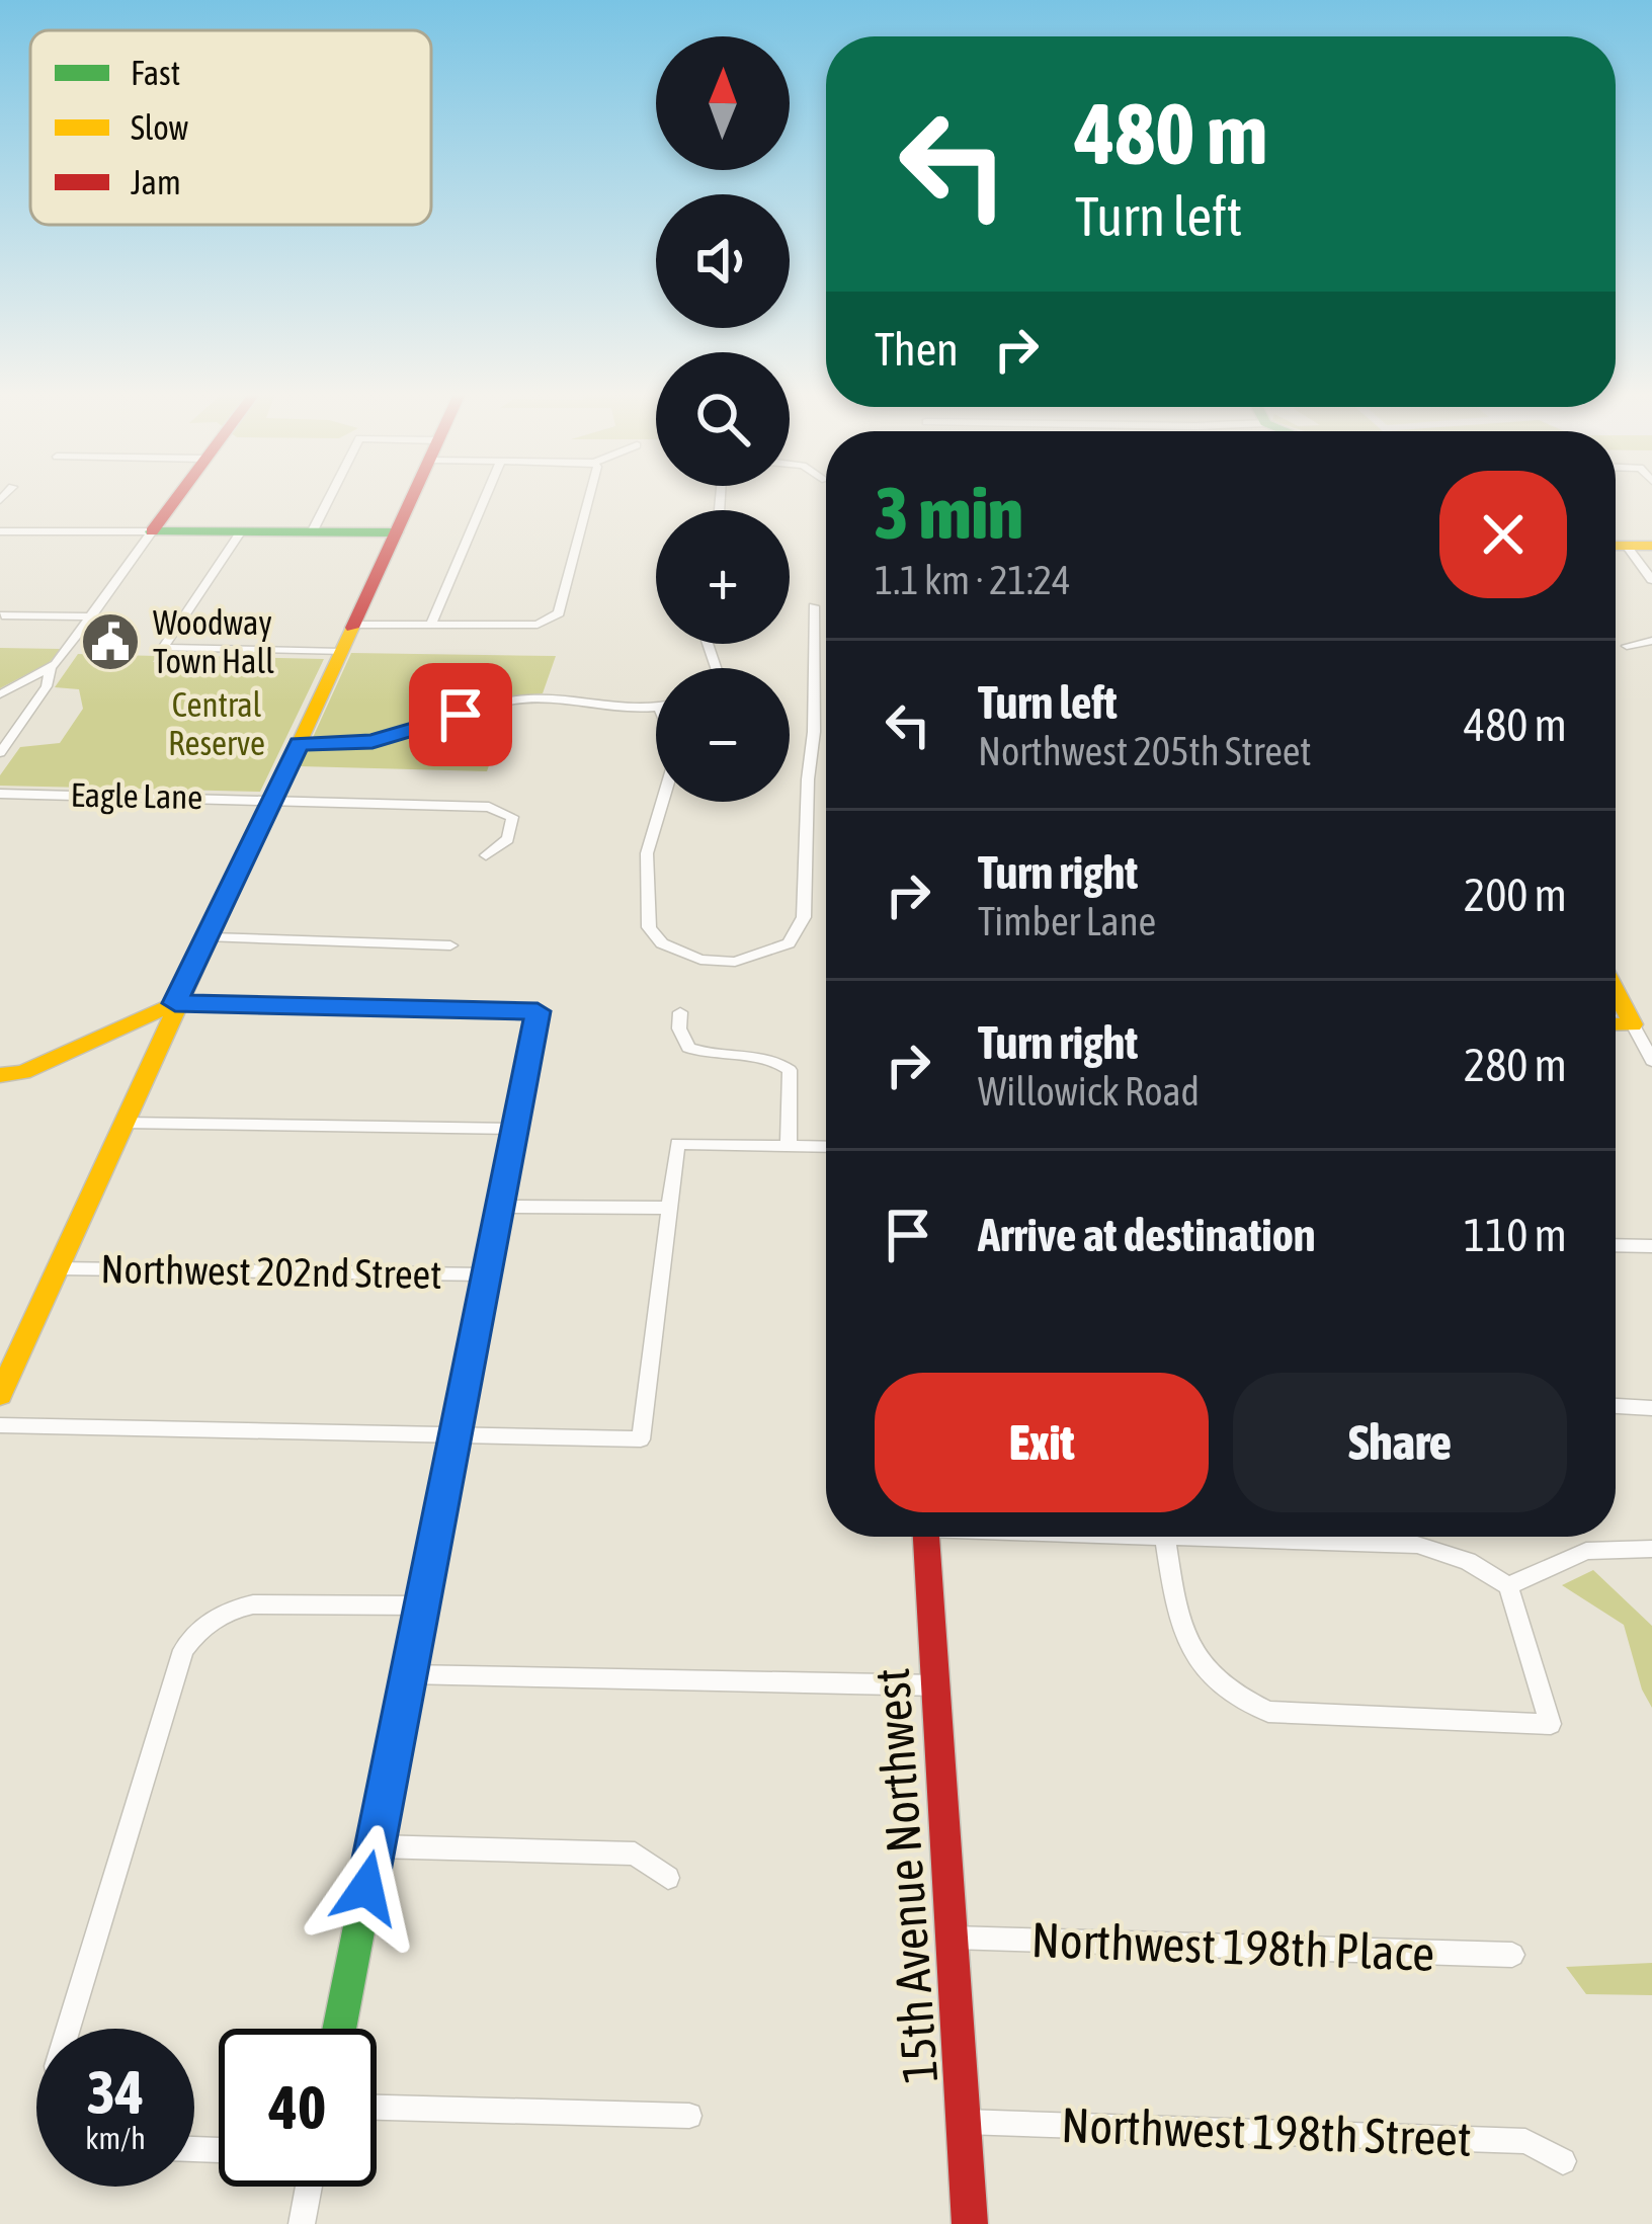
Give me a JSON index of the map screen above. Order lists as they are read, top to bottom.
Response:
{
  "streets": {
    "street": [
      "Eagle Lane",
      "Northwest 202nd Street",
      "15th Avenue Northwest",
      "Northwest 198th Place",
      "Northwest 198th Street"
    ]
  },
  "crossings": [
    ["15th Avenue Northwest", "Northwest 198th Place"],
    ["15th Avenue Northwest", "Northwest 198th Street"]
  ],
  "parks": ["Central Reserve"],
  "places": {
    "public building": ["Woodway Town Hall"]
  },
  "legend": ["Fast", "Slow", "Jam"],
  "north": "top",
  "page": {
    "map_buttons": ["+", "−"],
    "turn": ["480 m", "Turn left"],
    "then": "Then",
    "heading": ["3 min", "1.1 km · 21:24"],
    "list": [
      {
        "name": "Turn left",
        "note": "Northwest 205th Street",
        "value": "480 m"
      },
      {
        "name": "Turn right",
        "note": "Timber Lane",
        "value": "200 m"
      },
      {
        "name": "Turn right",
        "note": "Willowick Road",
        "value": "280 m"
      },
      {
        "name": "Arrive at destination",
        "value": "110 m"
      }
    ],
    "buttons": ["Exit", "Share"],
    "speed": "34 km/h",
    "limit": "40"
  }
}
